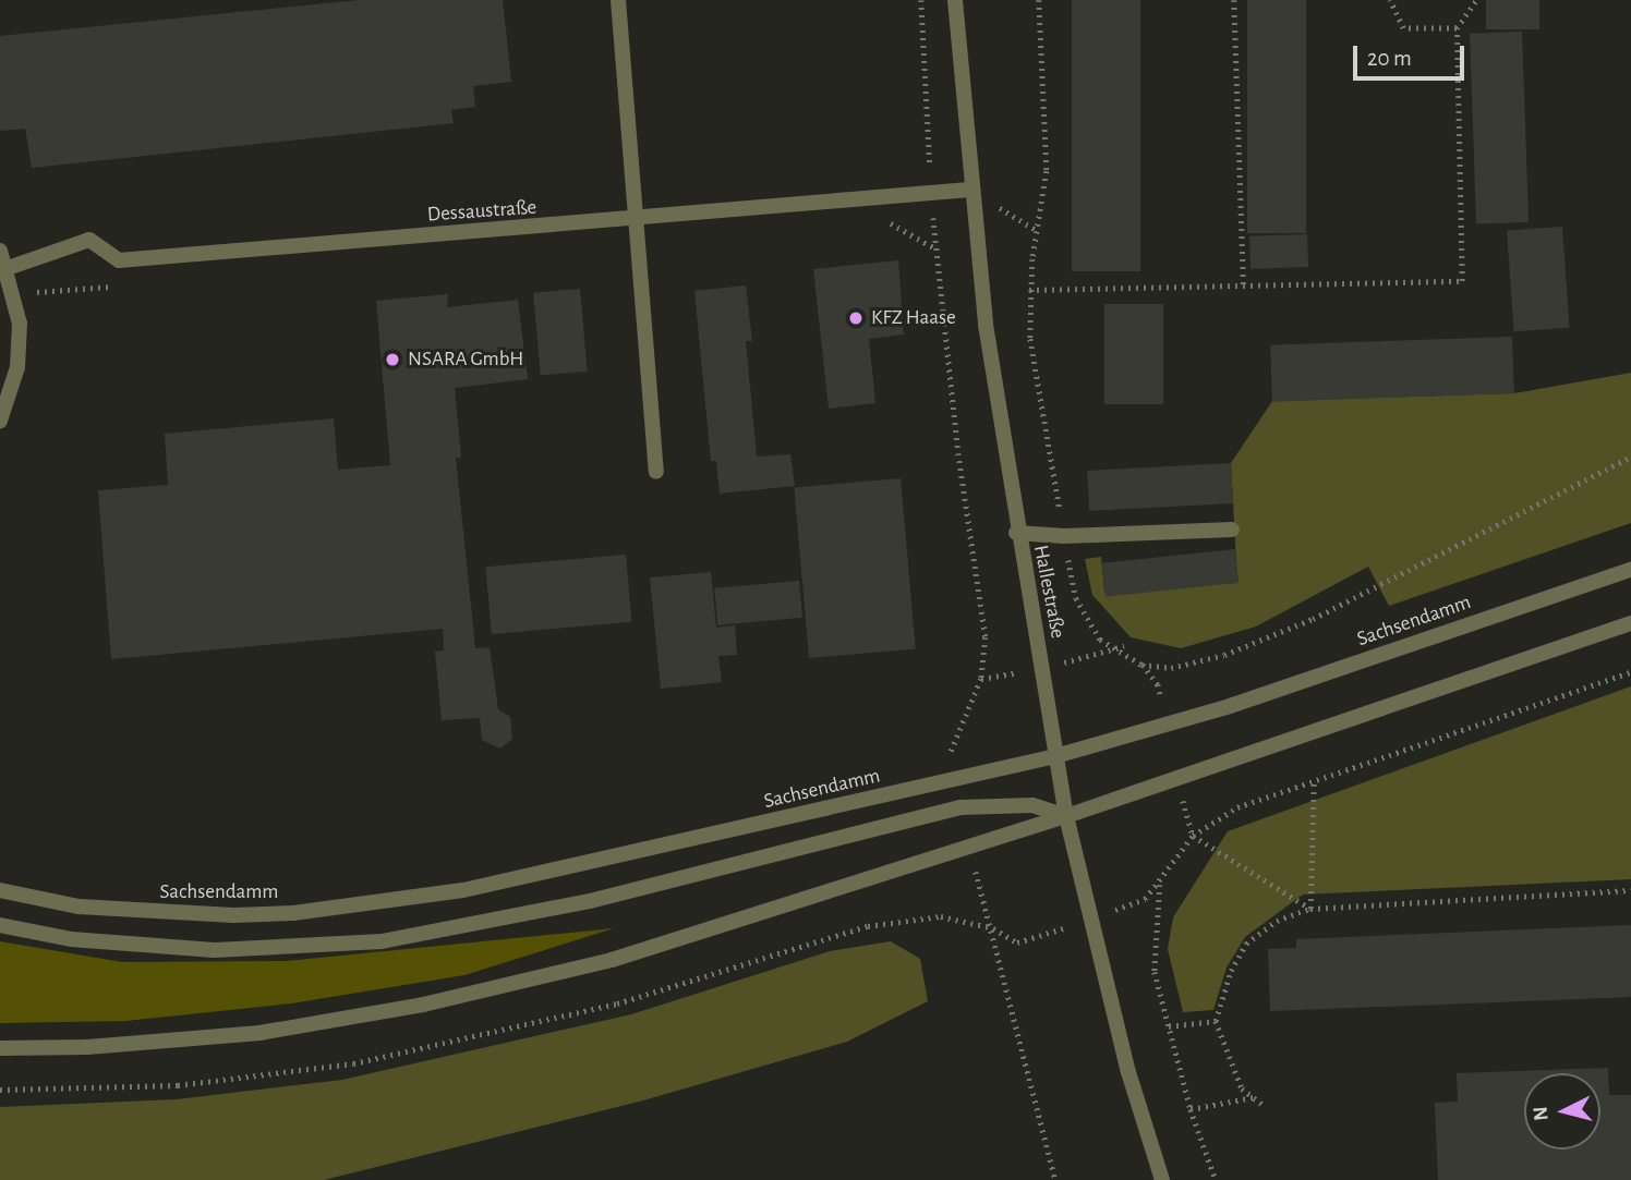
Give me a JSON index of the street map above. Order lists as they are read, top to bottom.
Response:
{
  "streets": {
    "street": ["Dessaustraße", "Hallestraße", "Sachsendamm"]
  },
  "crossings": [
    ["Dessaustraße", "Hallestraße"],
    ["Hallestraße", "Sachsendamm"]
  ],
  "places": ["KFZ Haase", "NSARA GmbH"],
  "scale_bar": "20 m",
  "north": "left"
}
